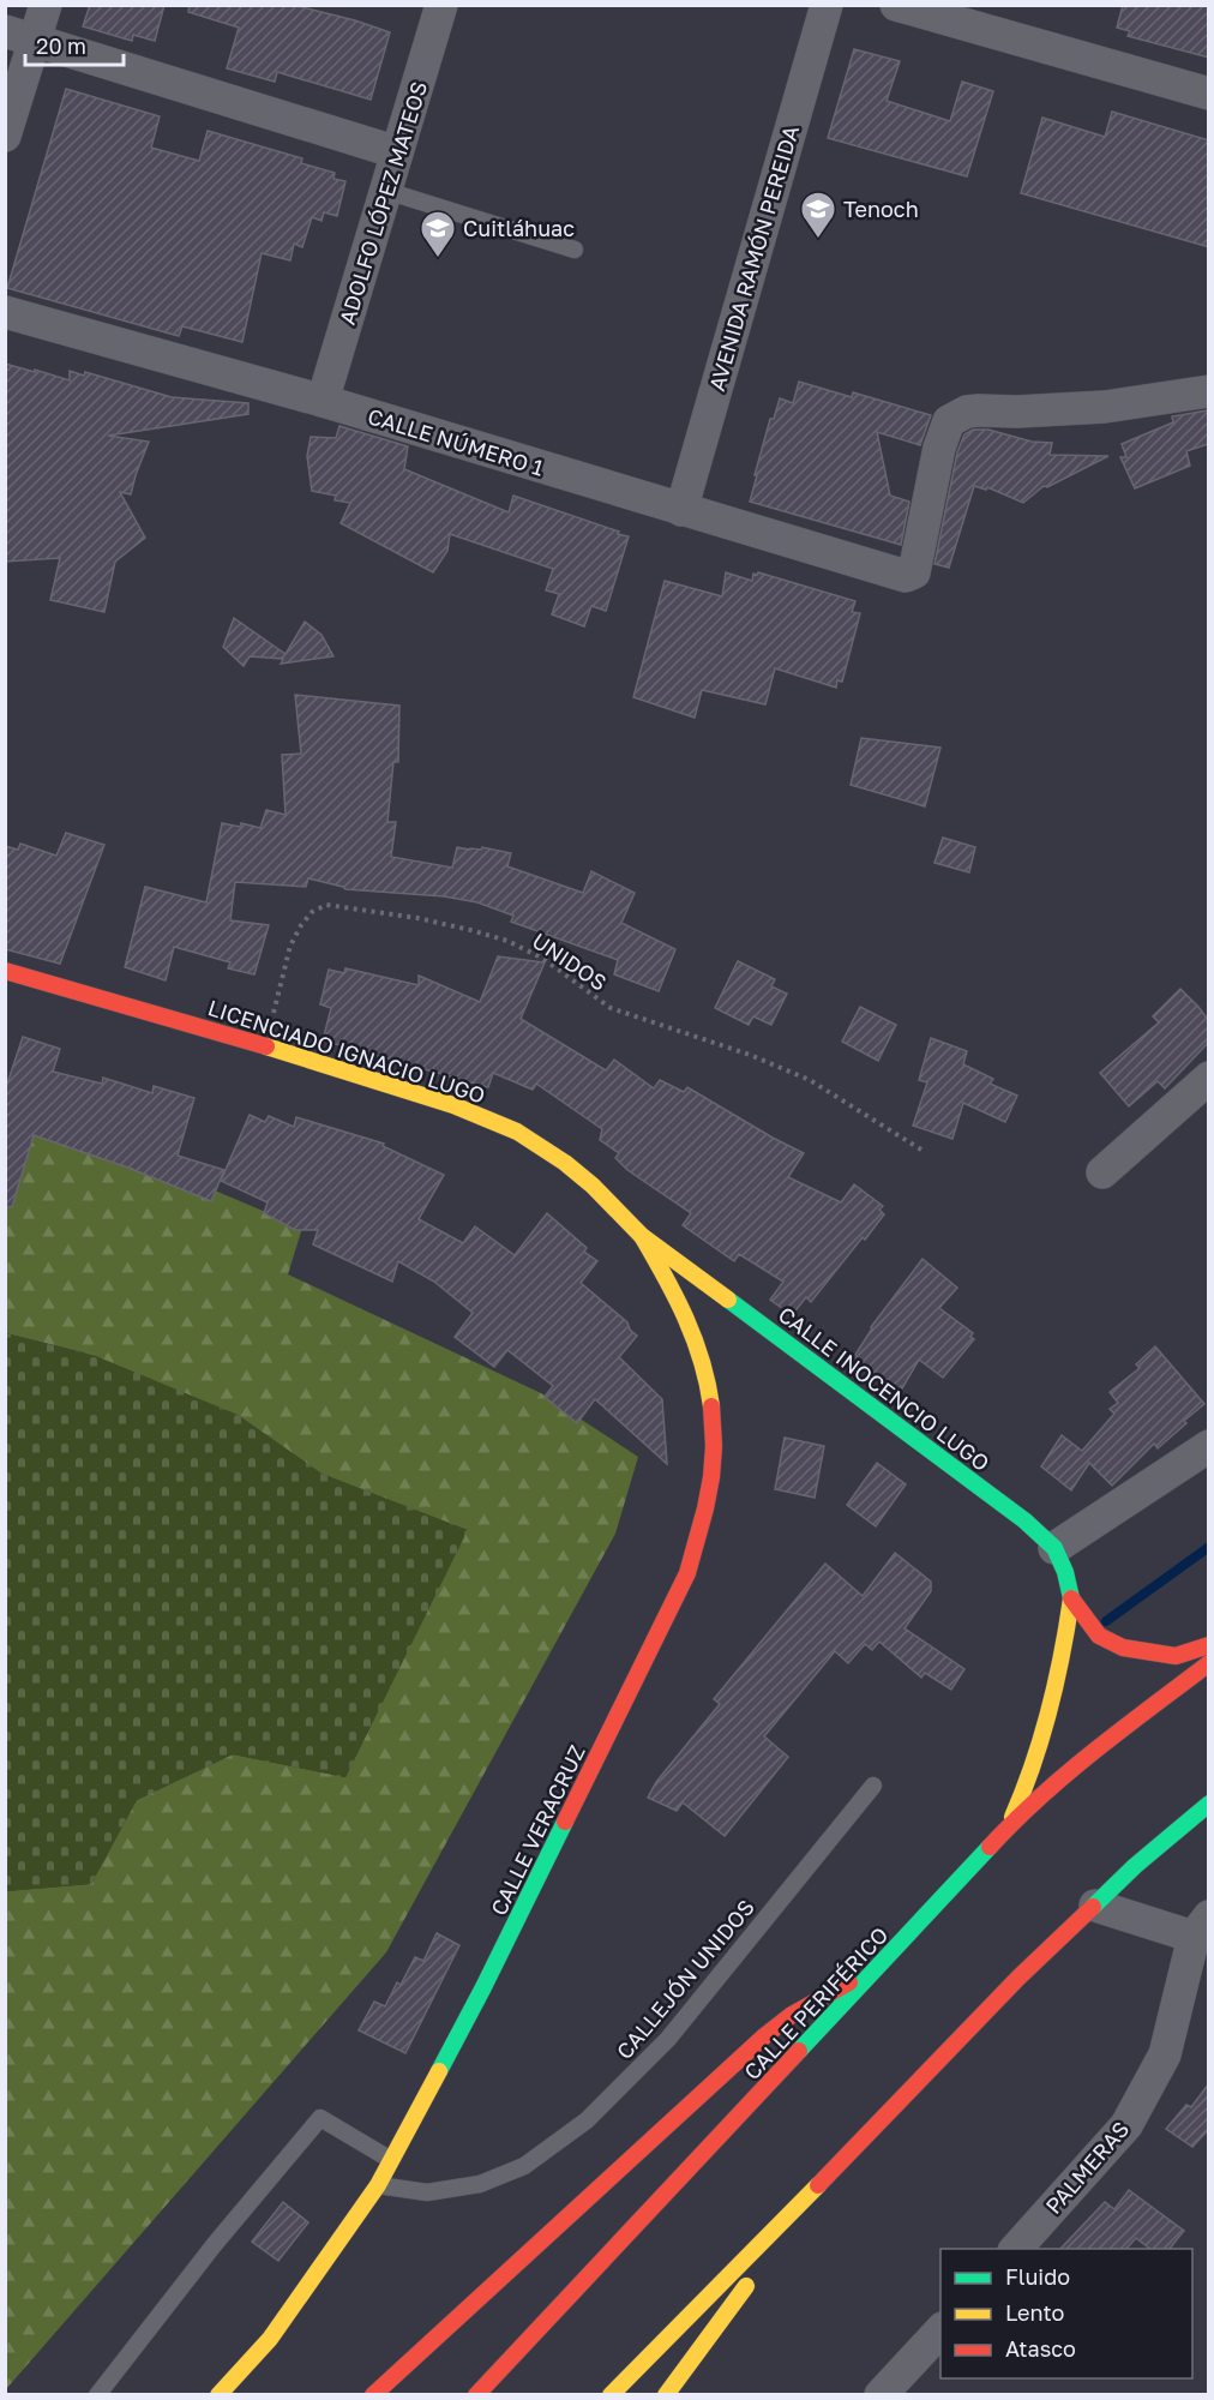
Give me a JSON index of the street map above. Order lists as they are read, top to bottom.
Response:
{
  "streets": {
    "main road": [
      "LICENCIADO IGNACIO LUGO",
      "CALLE INOCENCIO LUGO",
      "CALLE VERACRUZ",
      "CALLE PERIFÉRICO"
    ],
    "street": [
      "ADOLFO LÓPEZ MATEOS",
      "AVENIDA RAMÓN PEREIDA",
      "CALLE NÚMERO 1",
      "PALMERAS"
    ],
    "lane": ["CALLEJÓN UNIDOS"],
    "path": ["UNIDOS"]
  },
  "crossings": [
    ["ADOLFO LÓPEZ MATEOS", "CALLE NÚMERO 1"],
    ["AVENIDA RAMÓN PEREIDA", "CALLE NÚMERO 1"],
    ["UNIDOS", "LICENCIADO IGNACIO LUGO"],
    ["LICENCIADO IGNACIO LUGO", "CALLE INOCENCIO LUGO"],
    ["LICENCIADO IGNACIO LUGO", "CALLE VERACRUZ"],
    ["CALLE INOCENCIO LUGO", "CALLE VERACRUZ"],
    ["CALLE VERACRUZ", "CALLEJÓN UNIDOS"]
  ],
  "places": {
    "school or university": ["Tenoch", "Cuitláhuac"]
  },
  "legend": ["Fluido", "Lento", "Atasco"],
  "scale_bar": "20 m"
}
